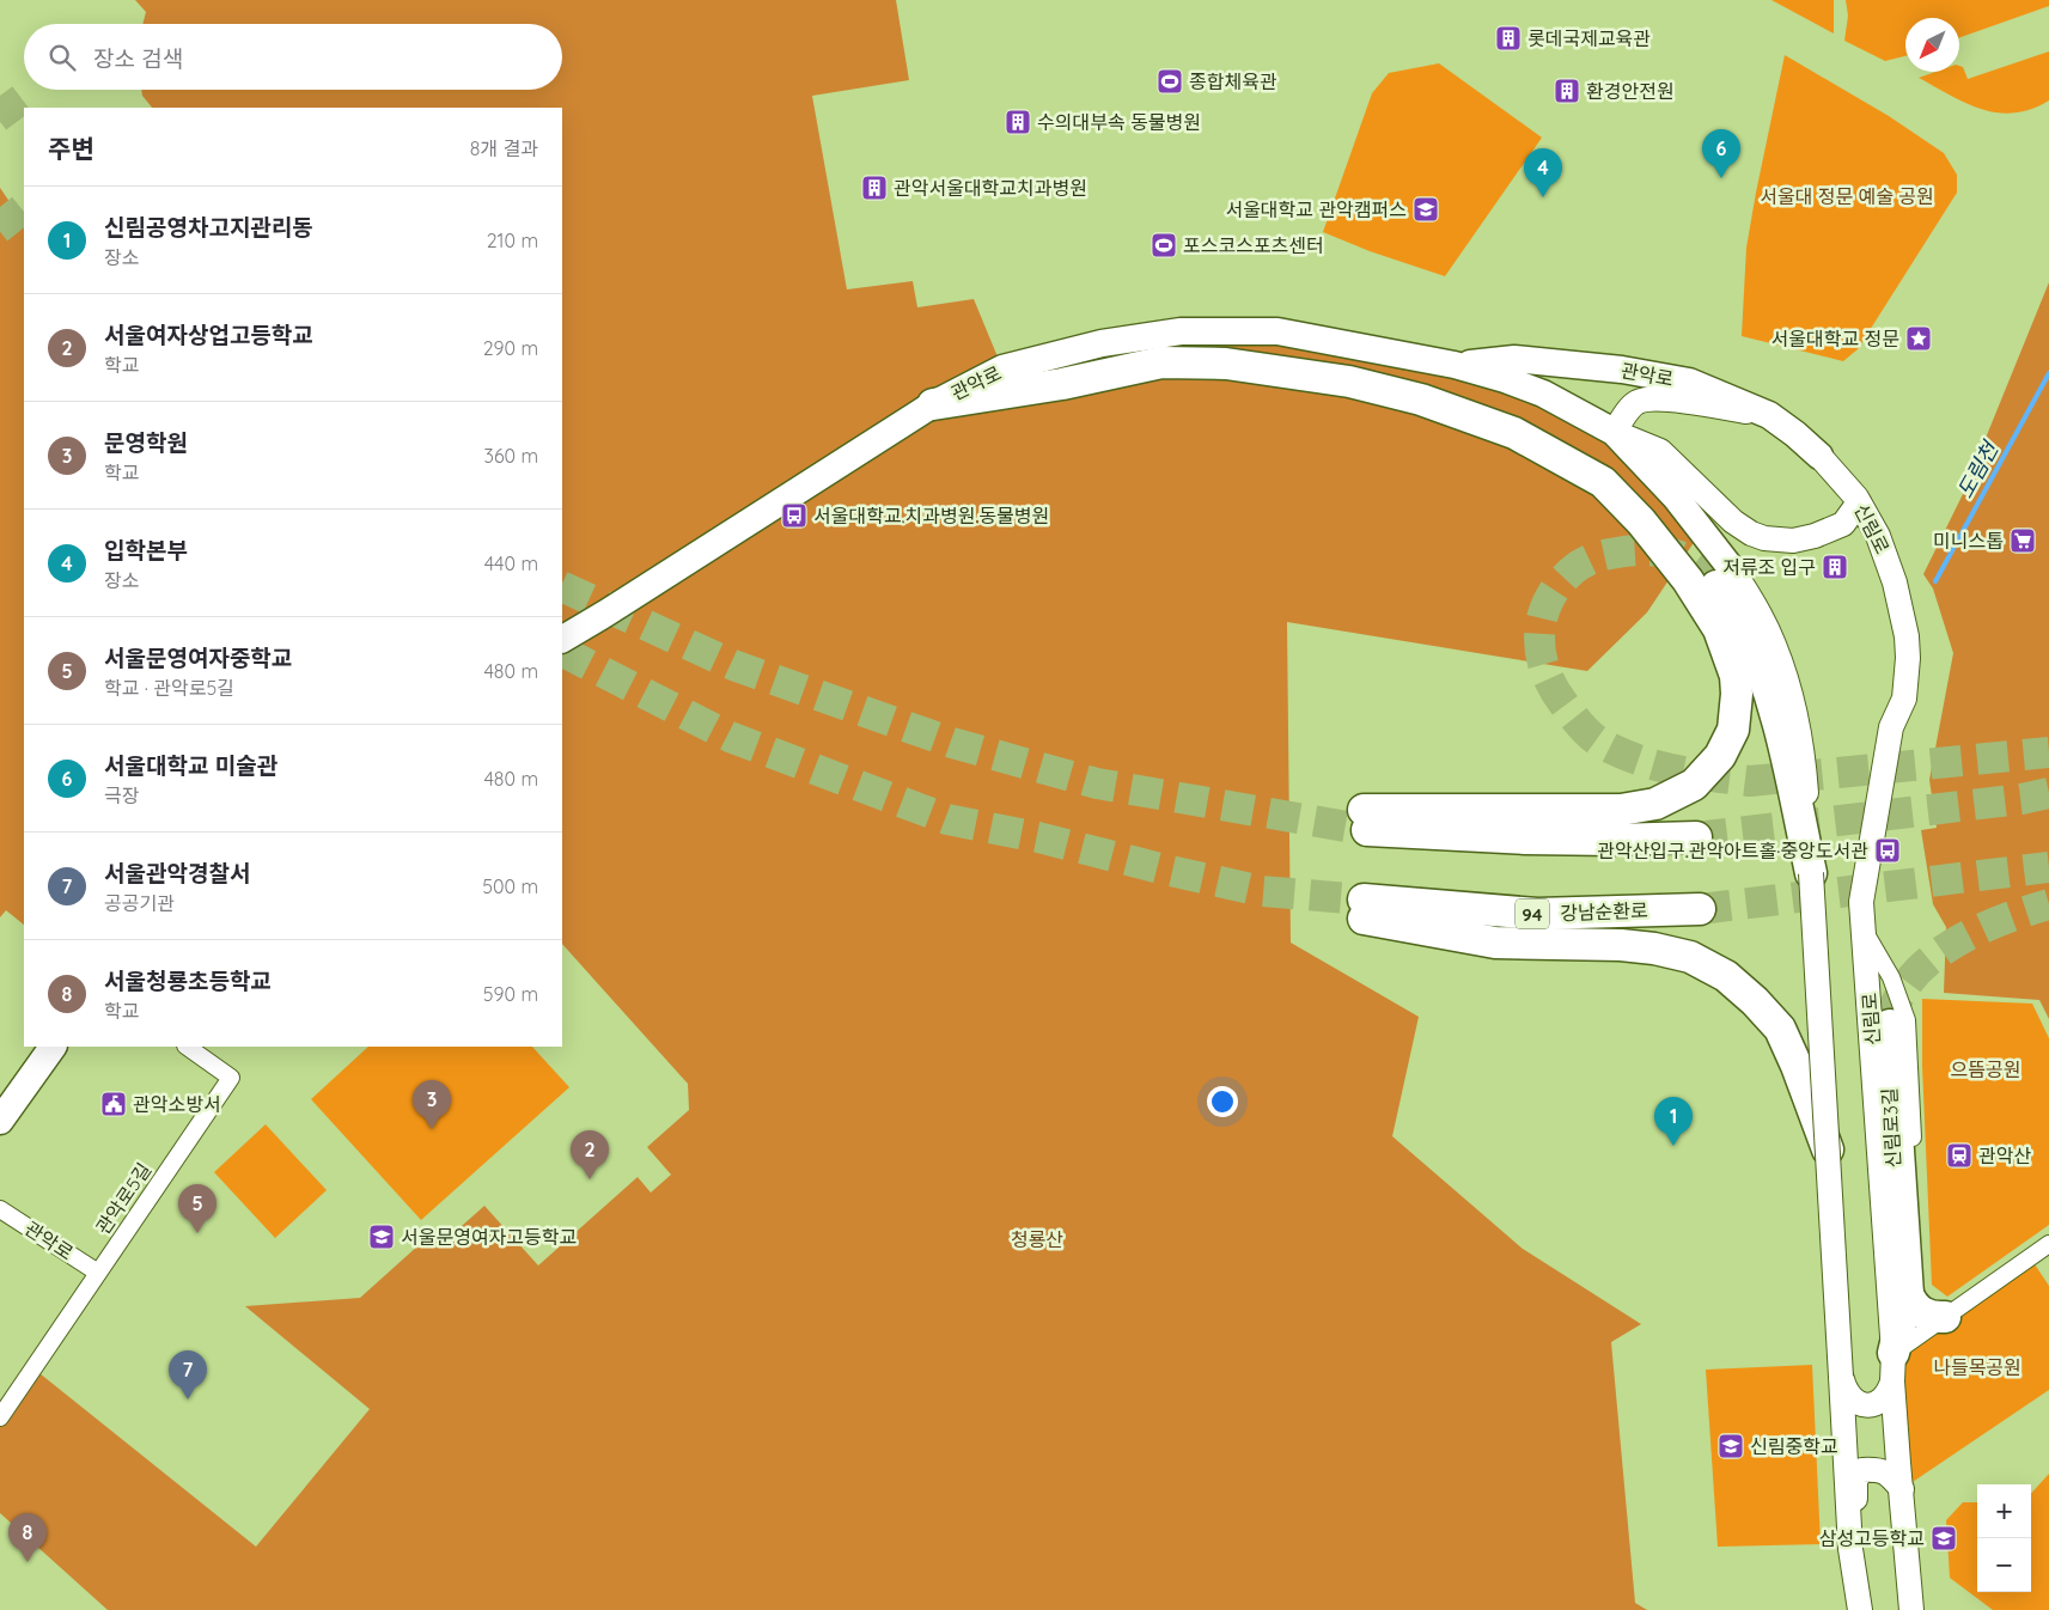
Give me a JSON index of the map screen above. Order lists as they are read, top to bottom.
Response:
{
  "streets": {
    "highway": ["강남순환로", "94"],
    "main road": ["관악로", "신림로"],
    "street": ["신림로3길", "관악로5길"]
  },
  "crossings": [
    ["관악로", "신림로"],
    ["관악로", "관악로5길"],
    ["신림로", "신림로3길"]
  ],
  "water": ["도림천"],
  "parks": [
    "서울대 정문 예술 공원",
    "으뜸공원",
    "청룡산",
    "나들목공원"
  ],
  "places": {
    "building": [
      "롯데국제교육관",
      "환경안전원",
      "수의대부속 동물병원",
      "관악서울대학교치과병원",
      "저류조 입구"
    ],
    "sports": ["종합체육관", "포스코스포츠센터"],
    "school or university": [
      "서울대학교 관악캠퍼스",
      "서울문영여자고등학교",
      "신림중학교",
      "삼성고등학교"
    ],
    "place": ["서울대학교 정문"],
    "bus stop": ["서울대학교.치과병원.동물병원", "관악산입구.관악아트홀·중앙도서관"],
    "supermarket": ["미니스톱"],
    "public building": ["관악소방서"],
    "station": ["관악산"]
  },
  "north": "bottom left",
  "page": {
    "search": "장소 검색",
    "heading": ["주변", "8개 결과"],
    "pins": [
      "6",
      "4",
      "3",
      "1",
      "2",
      "5",
      "7",
      "8"
    ],
    "list": [
      {
        "mark": "1",
        "name": "신림공영차고지관리동",
        "note": "장소",
        "value": "210 m"
      },
      {
        "mark": "2",
        "name": "서울여자상업고등학교",
        "note": "학교",
        "value": "290 m"
      },
      {
        "mark": "3",
        "name": "문영학원",
        "note": "학교",
        "value": "360 m"
      },
      {
        "mark": "4",
        "name": "입학본부",
        "note": "장소",
        "value": "440 m"
      },
      {
        "mark": "5",
        "name": "서울문영여자중학교",
        "note": "학교 · 관악로5길",
        "value": "480 m"
      },
      {
        "mark": "6",
        "name": "서울대학교 미술관",
        "note": "극장",
        "value": "480 m"
      },
      {
        "mark": "7",
        "name": "서울관악경찰서",
        "note": "공공기관",
        "value": "500 m"
      },
      {
        "mark": "8",
        "name": "서울청룡초등학교",
        "note": "학교",
        "value": "590 m"
      }
    ],
    "map_buttons": ["+", "−"]
  }
}
